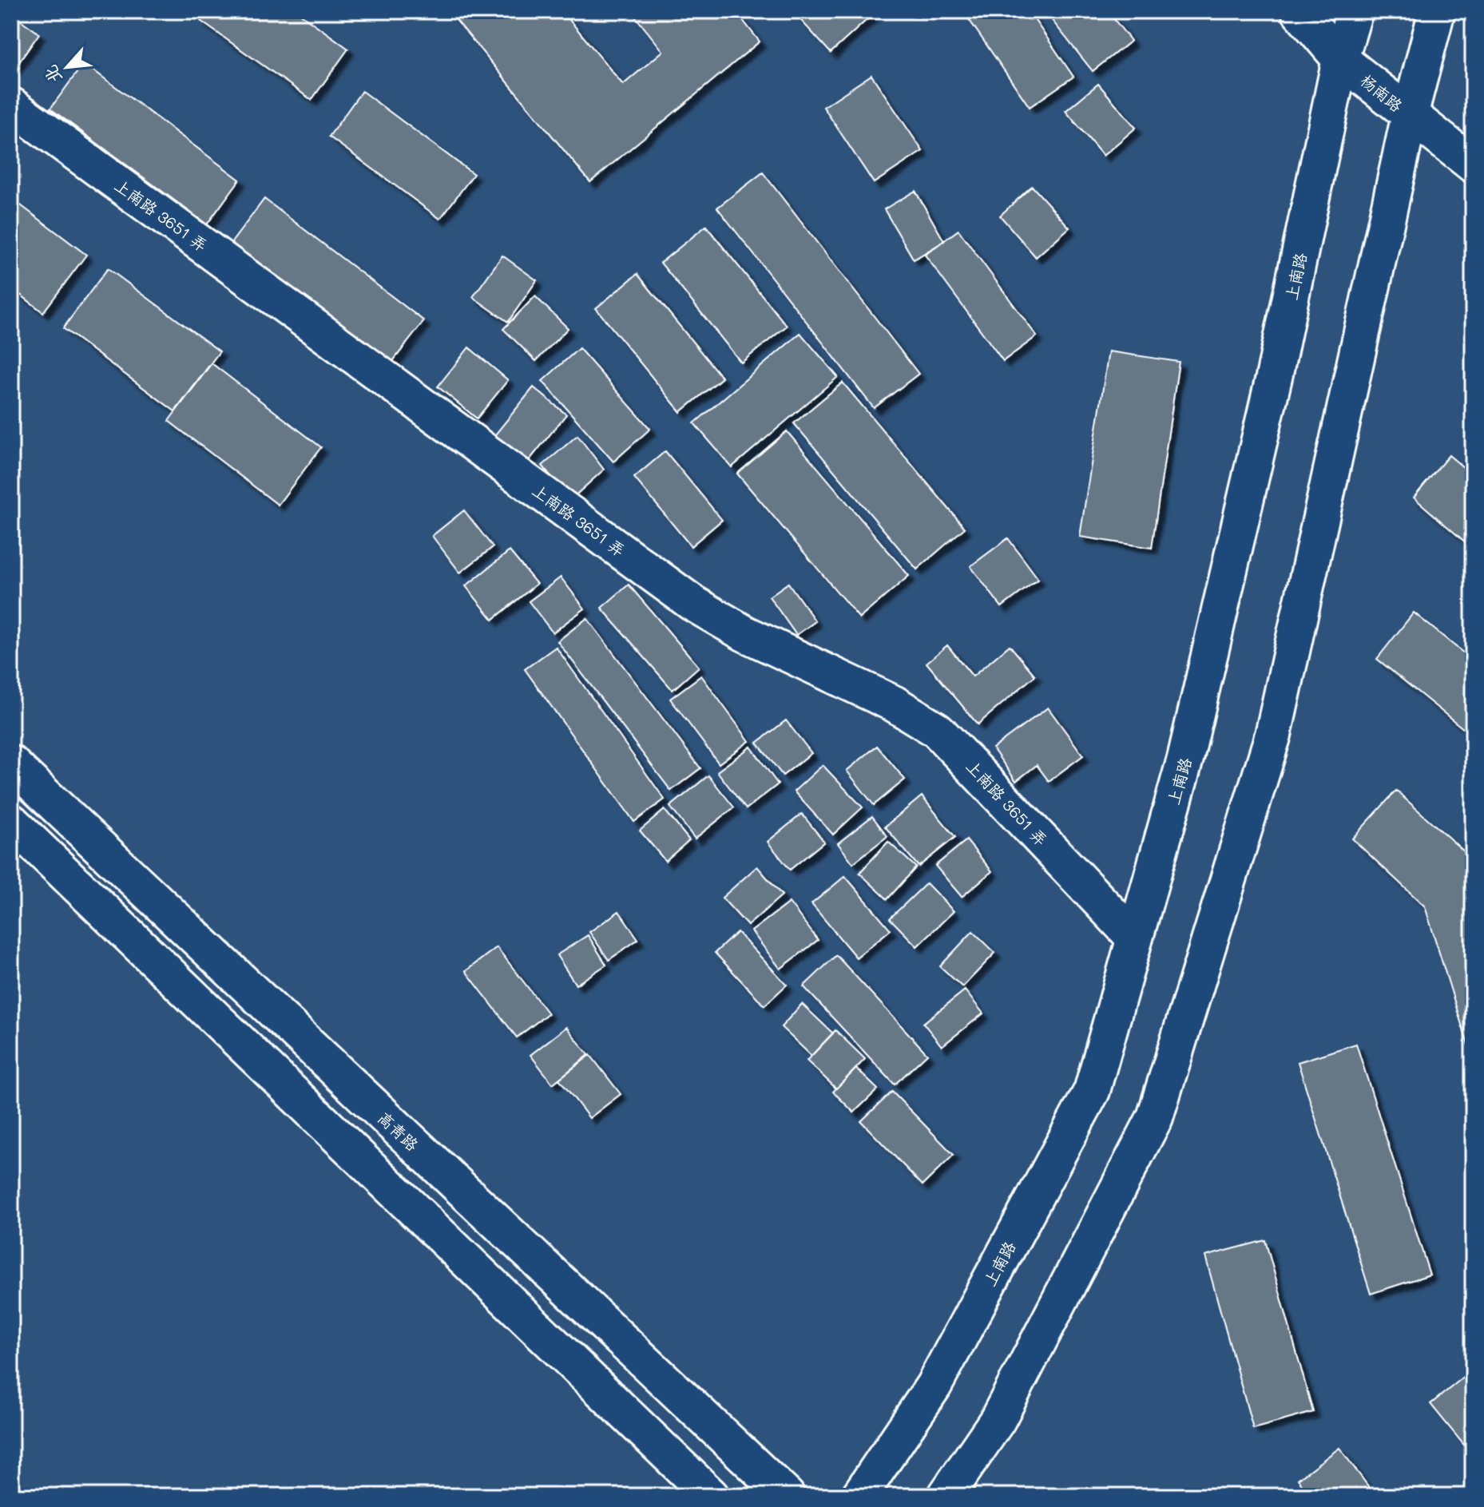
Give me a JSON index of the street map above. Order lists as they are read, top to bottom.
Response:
{
  "streets": {
    "main road": [
      "杨南路",
      "上南路 3651 弄",
      "上南路",
      "高青路"
    ]
  },
  "crossings": [
    ["杨南路", "上南路"],
    ["上南路 3651 弄", "上南路"]
  ],
  "north": "bottom left"
}
